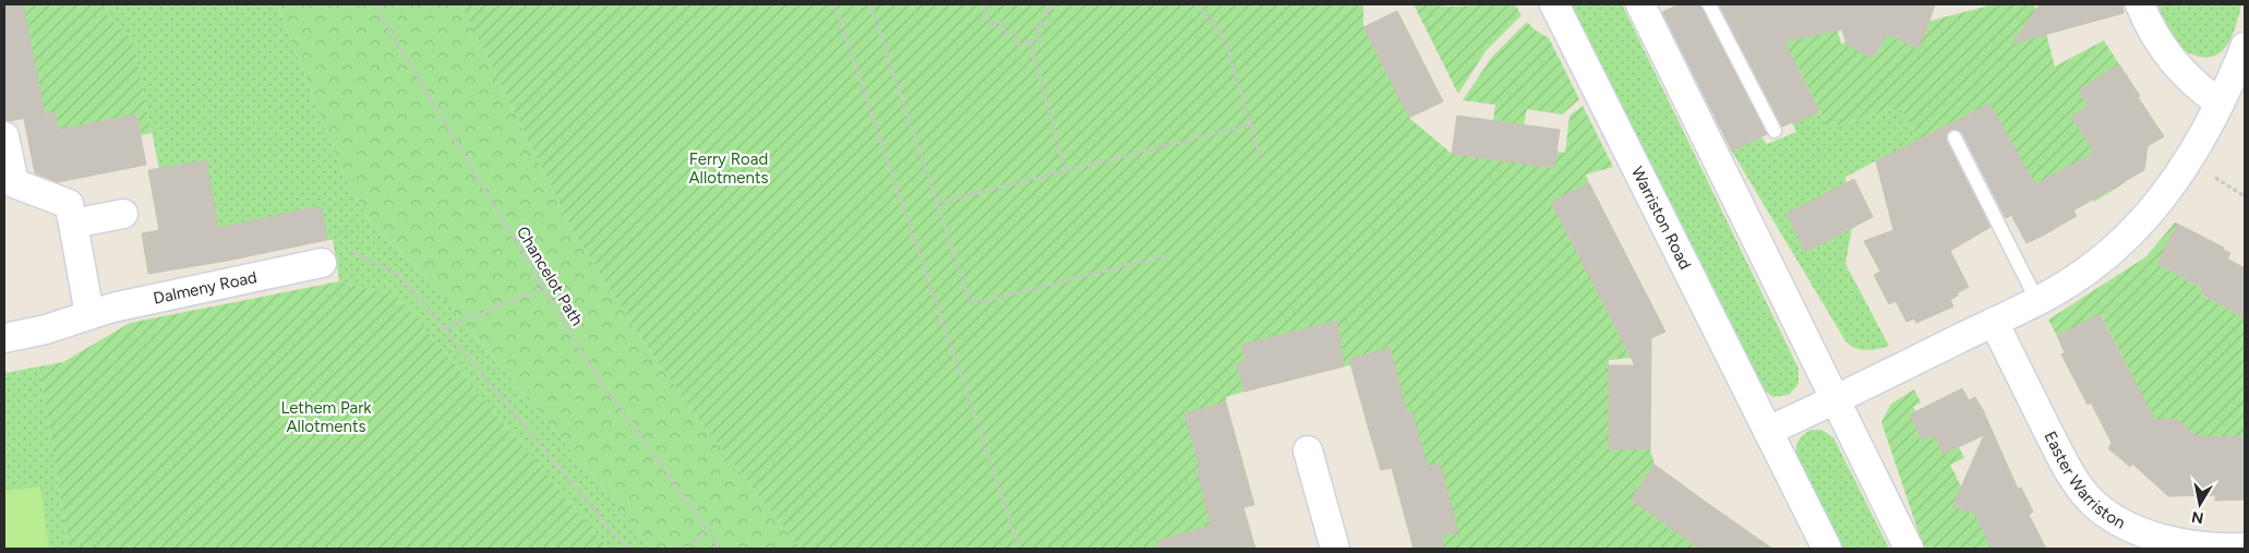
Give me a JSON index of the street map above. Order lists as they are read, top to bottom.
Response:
{
  "streets": {
    "street": ["Warriston Road", "Dalmeny Road", "Easter Warriston"],
    "path": ["Chancelot Path"]
  },
  "parks": ["Ferry Road Allotments", "Lethem Park Allotments"],
  "north": "bottom"
}
